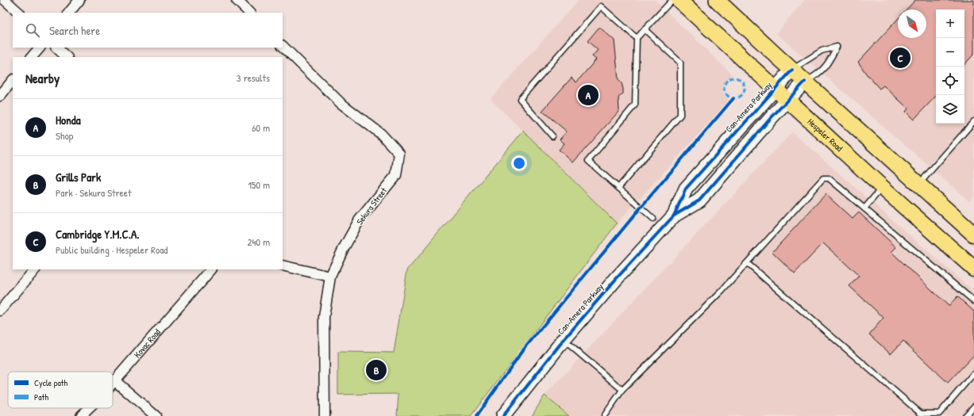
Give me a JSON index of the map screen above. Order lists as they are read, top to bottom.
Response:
{
  "streets": {
    "main road": ["Can-Amera Parkway", "Hespeler Road"],
    "street": ["Sekura Street", "Kovac Road"]
  },
  "crossings": [
    ["Can-Amera Parkway", "Hespeler Road"]
  ],
  "legend": ["Cycle path", "Path"],
  "north": "bottom right",
  "page": {
    "map_buttons": ["+", "−"],
    "search": "Search here",
    "pins": ["C", "A", "B"],
    "heading": ["Nearby", "3 results"],
    "list": [
      {
        "mark": "A",
        "name": "Honda",
        "note": "Shop",
        "value": "60 m"
      },
      {
        "mark": "B",
        "name": "Grills Park",
        "note": "Park · Sekura Street",
        "value": "150 m"
      },
      {
        "mark": "C",
        "name": "Cambridge Y.M.C.A.",
        "note": "Public building · Hespeler Road",
        "value": "240 m"
      }
    ]
  }
}
